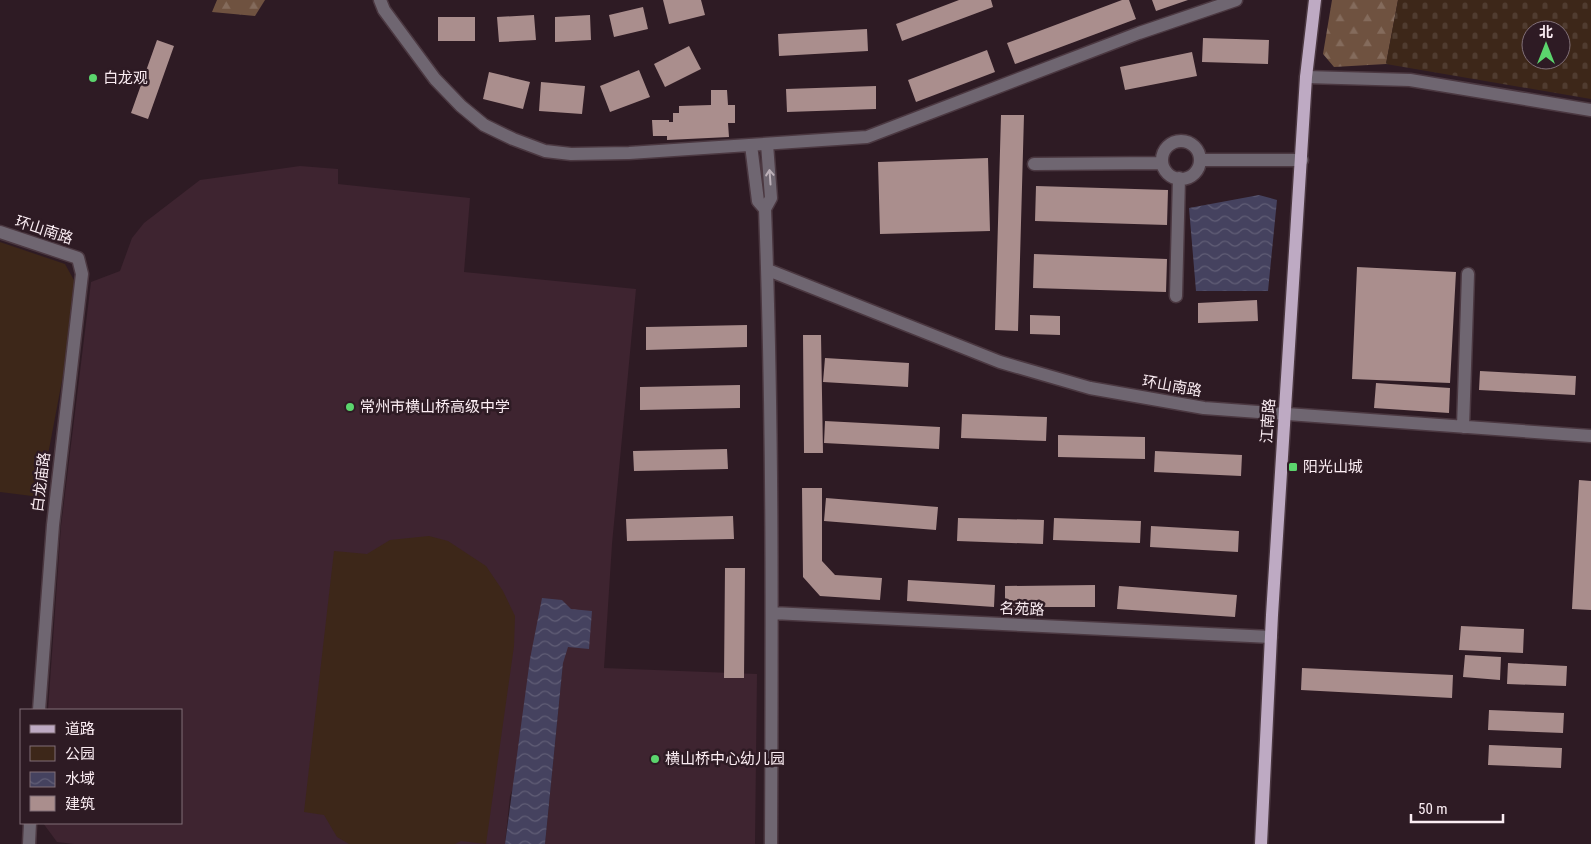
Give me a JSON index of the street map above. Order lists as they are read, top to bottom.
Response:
{
  "streets": {
    "main road": ["江南路"],
    "street": ["环山南路", "白龙庙路", "名苑路"]
  },
  "crossings": [
    ["环山南路", "江南路"],
    ["环山南路", "白龙庙路"],
    ["江南路", "名苑路"]
  ],
  "places": {
    "other": ["白龙观", "常州市横山桥高级中学", "横山桥中心幼儿园"],
    "transit": ["阳光山城"]
  },
  "legend": [
    "道路",
    "公园",
    "水域",
    "建筑"
  ],
  "scale_bar": "50 m",
  "north": "top"
}
